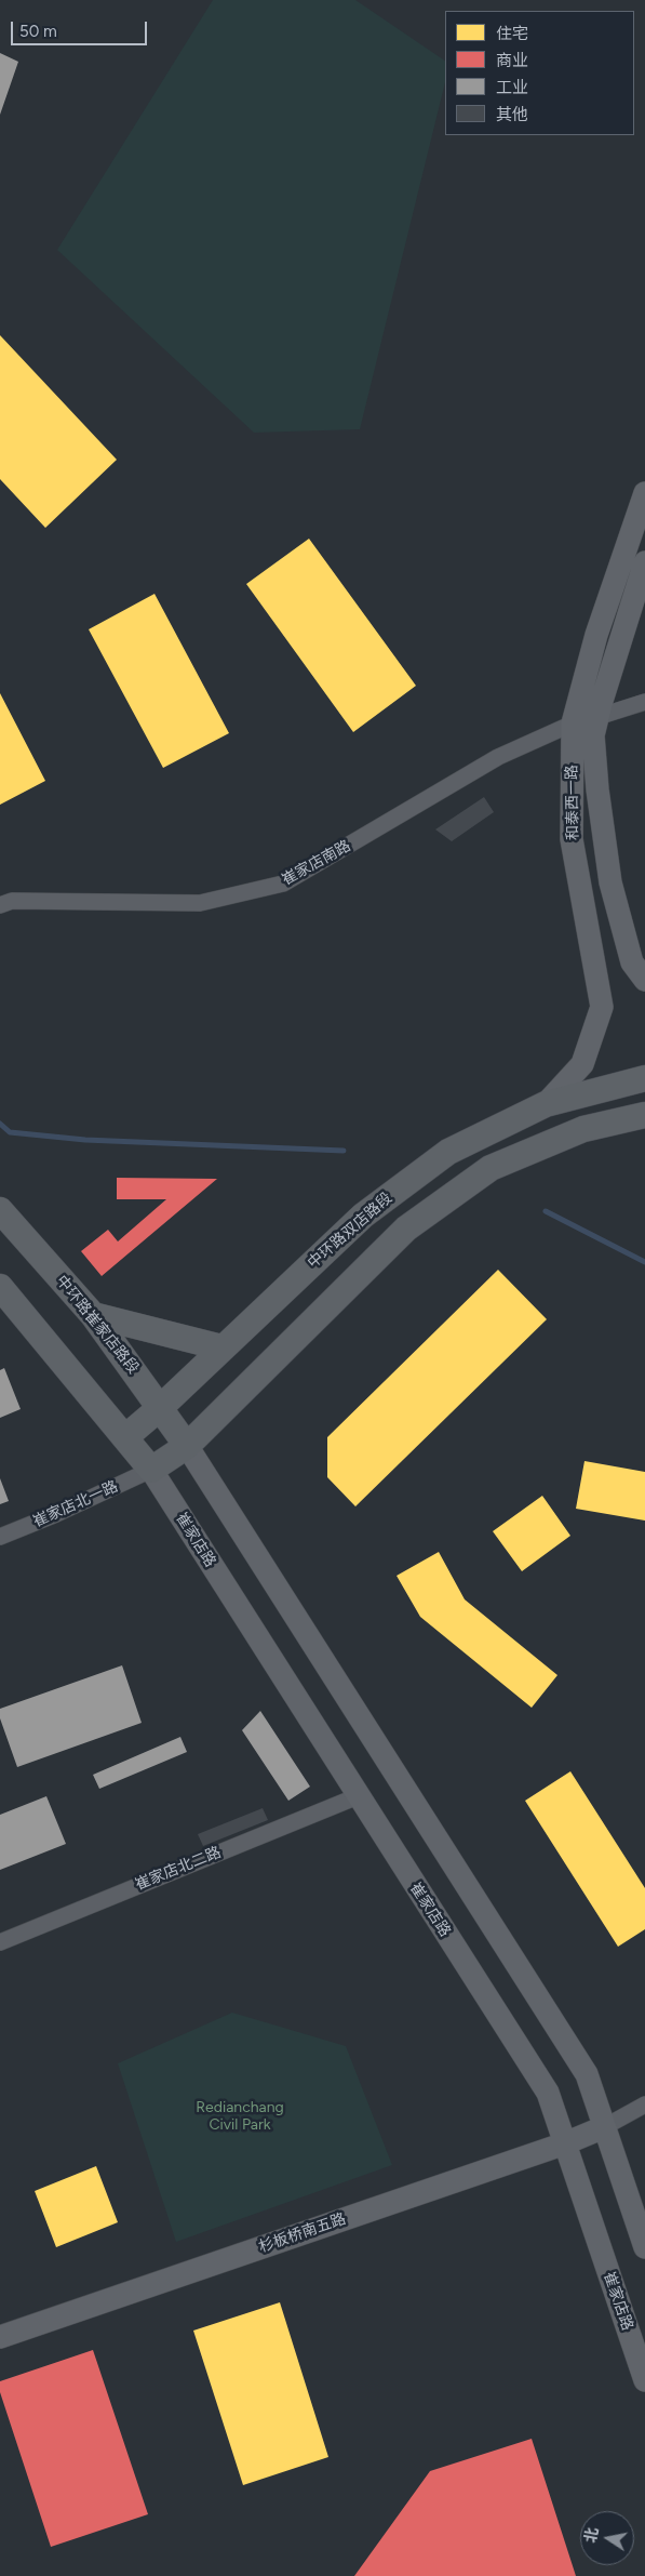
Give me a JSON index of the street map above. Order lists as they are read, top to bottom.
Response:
{
  "streets": {
    "main road": [
      "和泰西一路",
      "中环路双店路段",
      "中环路崔家店路段",
      "崔家店路",
      "杉板桥南五路"
    ],
    "street": ["崔家店南路", "崔家店北一路", "崔家店北二路"]
  },
  "crossings": [
    ["和泰西一路", "崔家店南路"],
    ["和泰西一路", "中环路双店路段"],
    ["中环路双店路段", "中环路崔家店路段"],
    ["崔家店北一路", "崔家店路"],
    ["崔家店路", "崔家店北二路"],
    ["崔家店路", "杉板桥南五路"]
  ],
  "parks": ["Redianchang Civil Park"],
  "legend": [
    "住宅",
    "商业",
    "工业",
    "其他"
  ],
  "scale_bar": "50 m",
  "north": "left"
}
